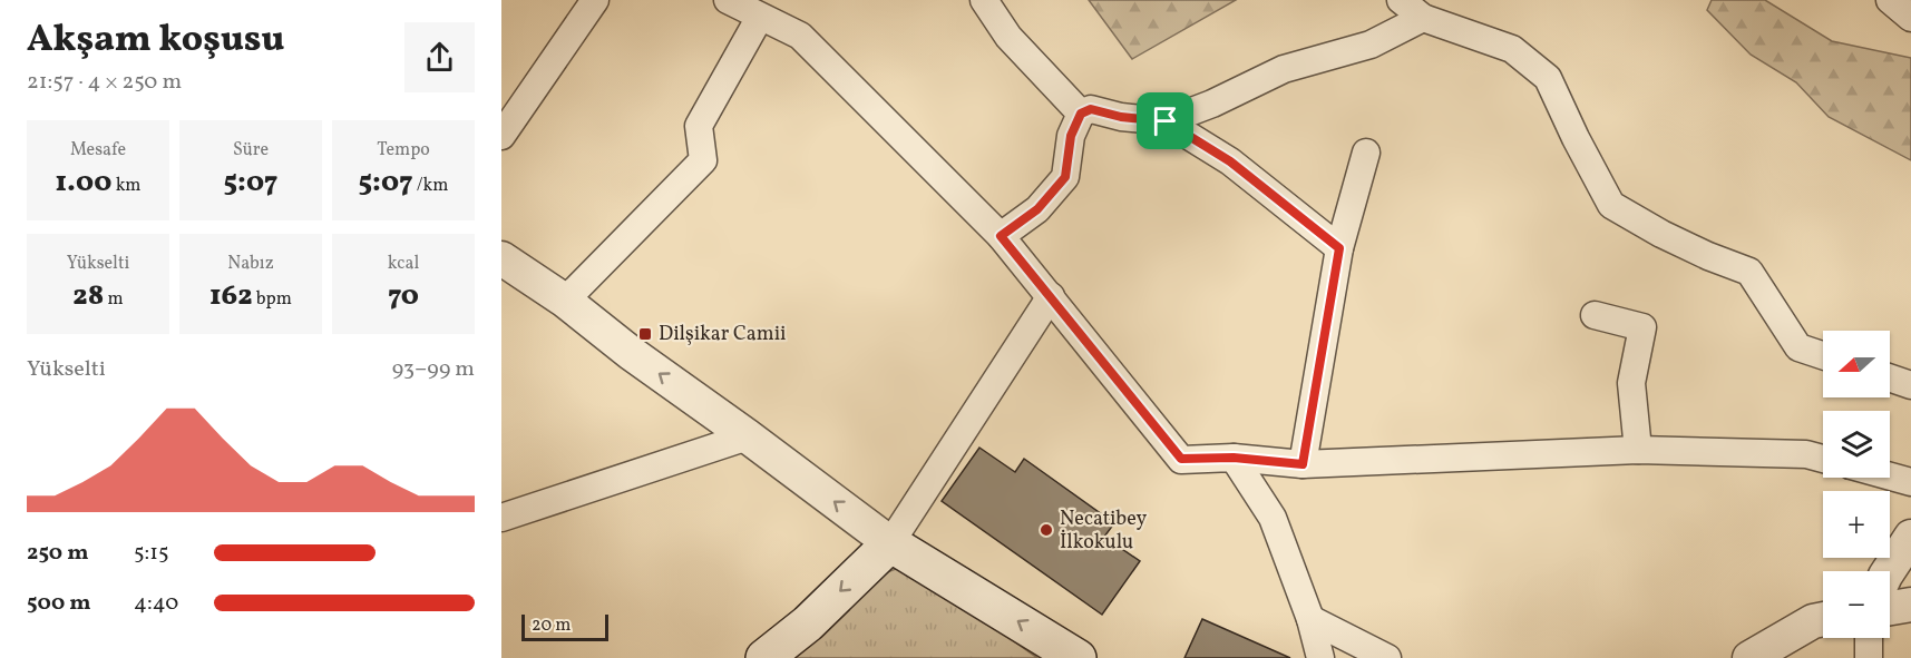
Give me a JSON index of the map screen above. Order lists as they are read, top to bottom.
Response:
{
  "places": {
    "transit": ["Dilşikar Camii"],
    "other": ["Necatibey İlkokulu"]
  },
  "scale_bar": "20 m",
  "north": "left",
  "page": {
    "heading": ["Akşam koşusu", "21:57 · 4 × 250 m"],
    "stats": [
      ["Mesafe", "1.00 km"],
      ["Süre", "5:07"],
      ["Tempo", "5:07 /km"],
      ["Yükselti", "28 m"],
      ["Nabız", "162 bpm"],
      ["kcal", "70"]
    ],
    "map_buttons": ["+", "−"],
    "chart": ["Yükselti", "93–99 m"],
    "list": [
      {
        "name": "250 m",
        "note": "5:15"
      },
      {
        "name": "500 m",
        "note": "4:40"
      }
    ],
    "scale": "20 m"
  }
}
